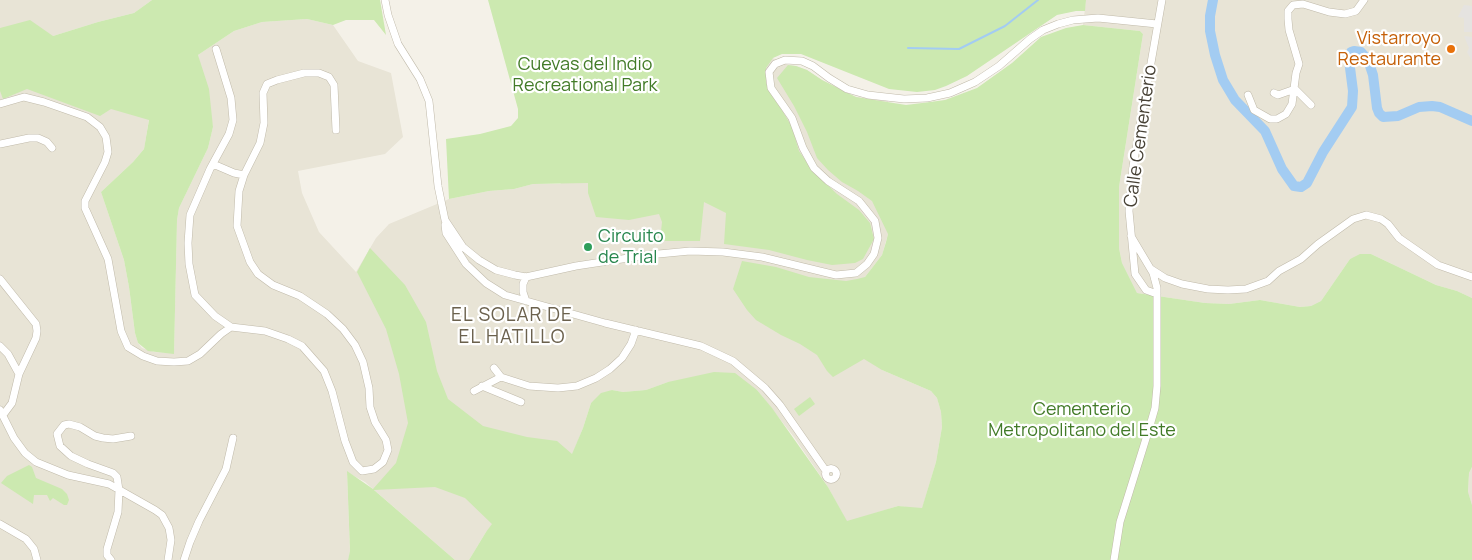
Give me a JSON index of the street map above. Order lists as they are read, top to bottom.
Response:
{
  "streets": {
    "street": ["Calle Cementerio"]
  },
  "districts": ["EL SOLAR DE EL HATILLO"],
  "parks": ["Cuevas del Indio Recreational Park", "Cementerio Metropolitano del Este"],
  "places": ["Vistarroyo Restaurante", "Circuito de Trial"]
}
